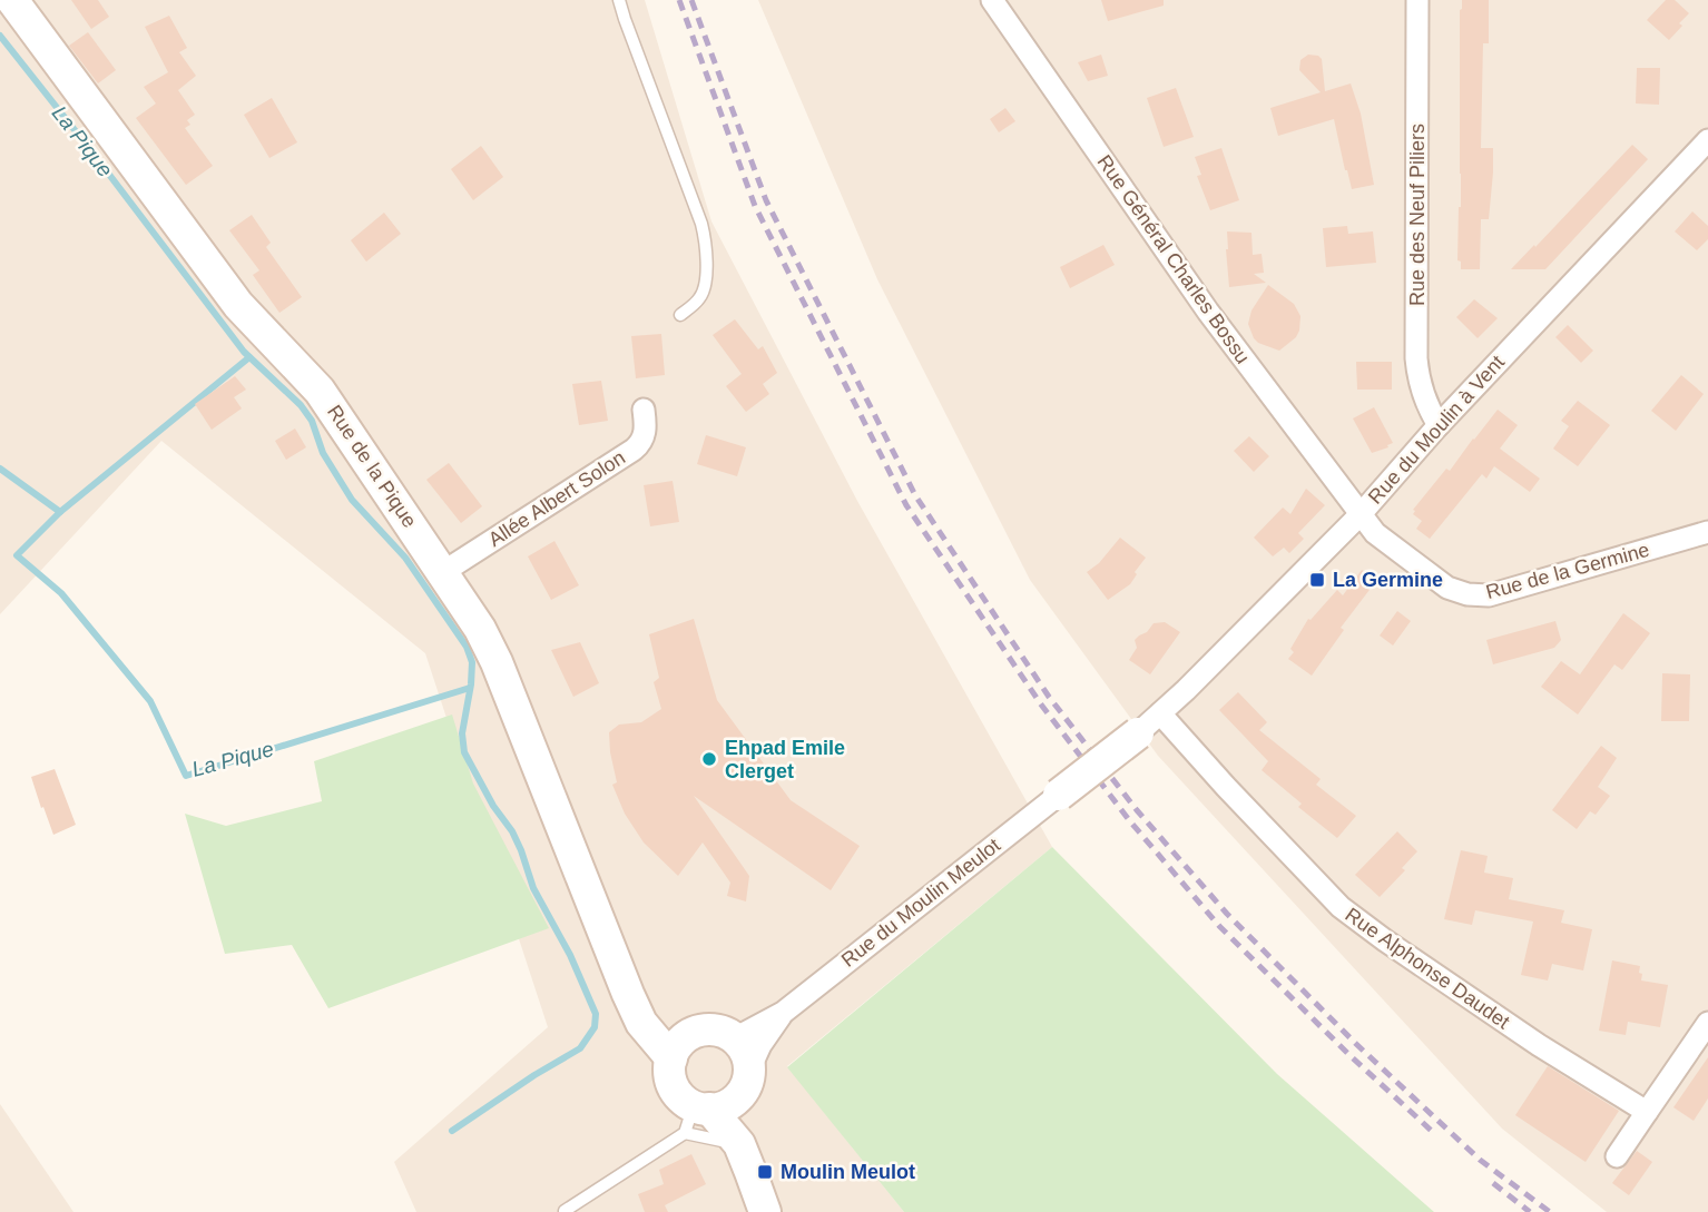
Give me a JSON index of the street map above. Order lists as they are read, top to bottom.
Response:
{
  "streets": {
    "street": [
      "Rue des Neuf Piliers",
      "Rue Général Charles Bossu",
      "Rue du Moulin à Vent",
      "Rue de la Pique",
      "Allée Albert Solon",
      "Rue de la Germine",
      "Rue du Moulin Meulot",
      "Rue Alphonse Daudet"
    ]
  },
  "crossings": [
    ["Rue des Neuf Piliers", "Rue du Moulin à Vent"],
    ["Rue Général Charles Bossu", "Rue du Moulin à Vent"],
    ["Rue Général Charles Bossu", "Rue de la Germine"],
    ["Rue du Moulin à Vent", "Rue de la Germine"],
    ["Rue du Moulin à Vent", "Rue Alphonse Daudet"],
    ["Rue de la Pique", "Allée Albert Solon"],
    ["Rue de la Pique", "Rue du Moulin Meulot"]
  ],
  "water": ["La Pique"],
  "places": {
    "transit": ["La Germine", "Moulin Meulot"],
    "other": ["Ehpad Emile Clerget"]
  }
}
